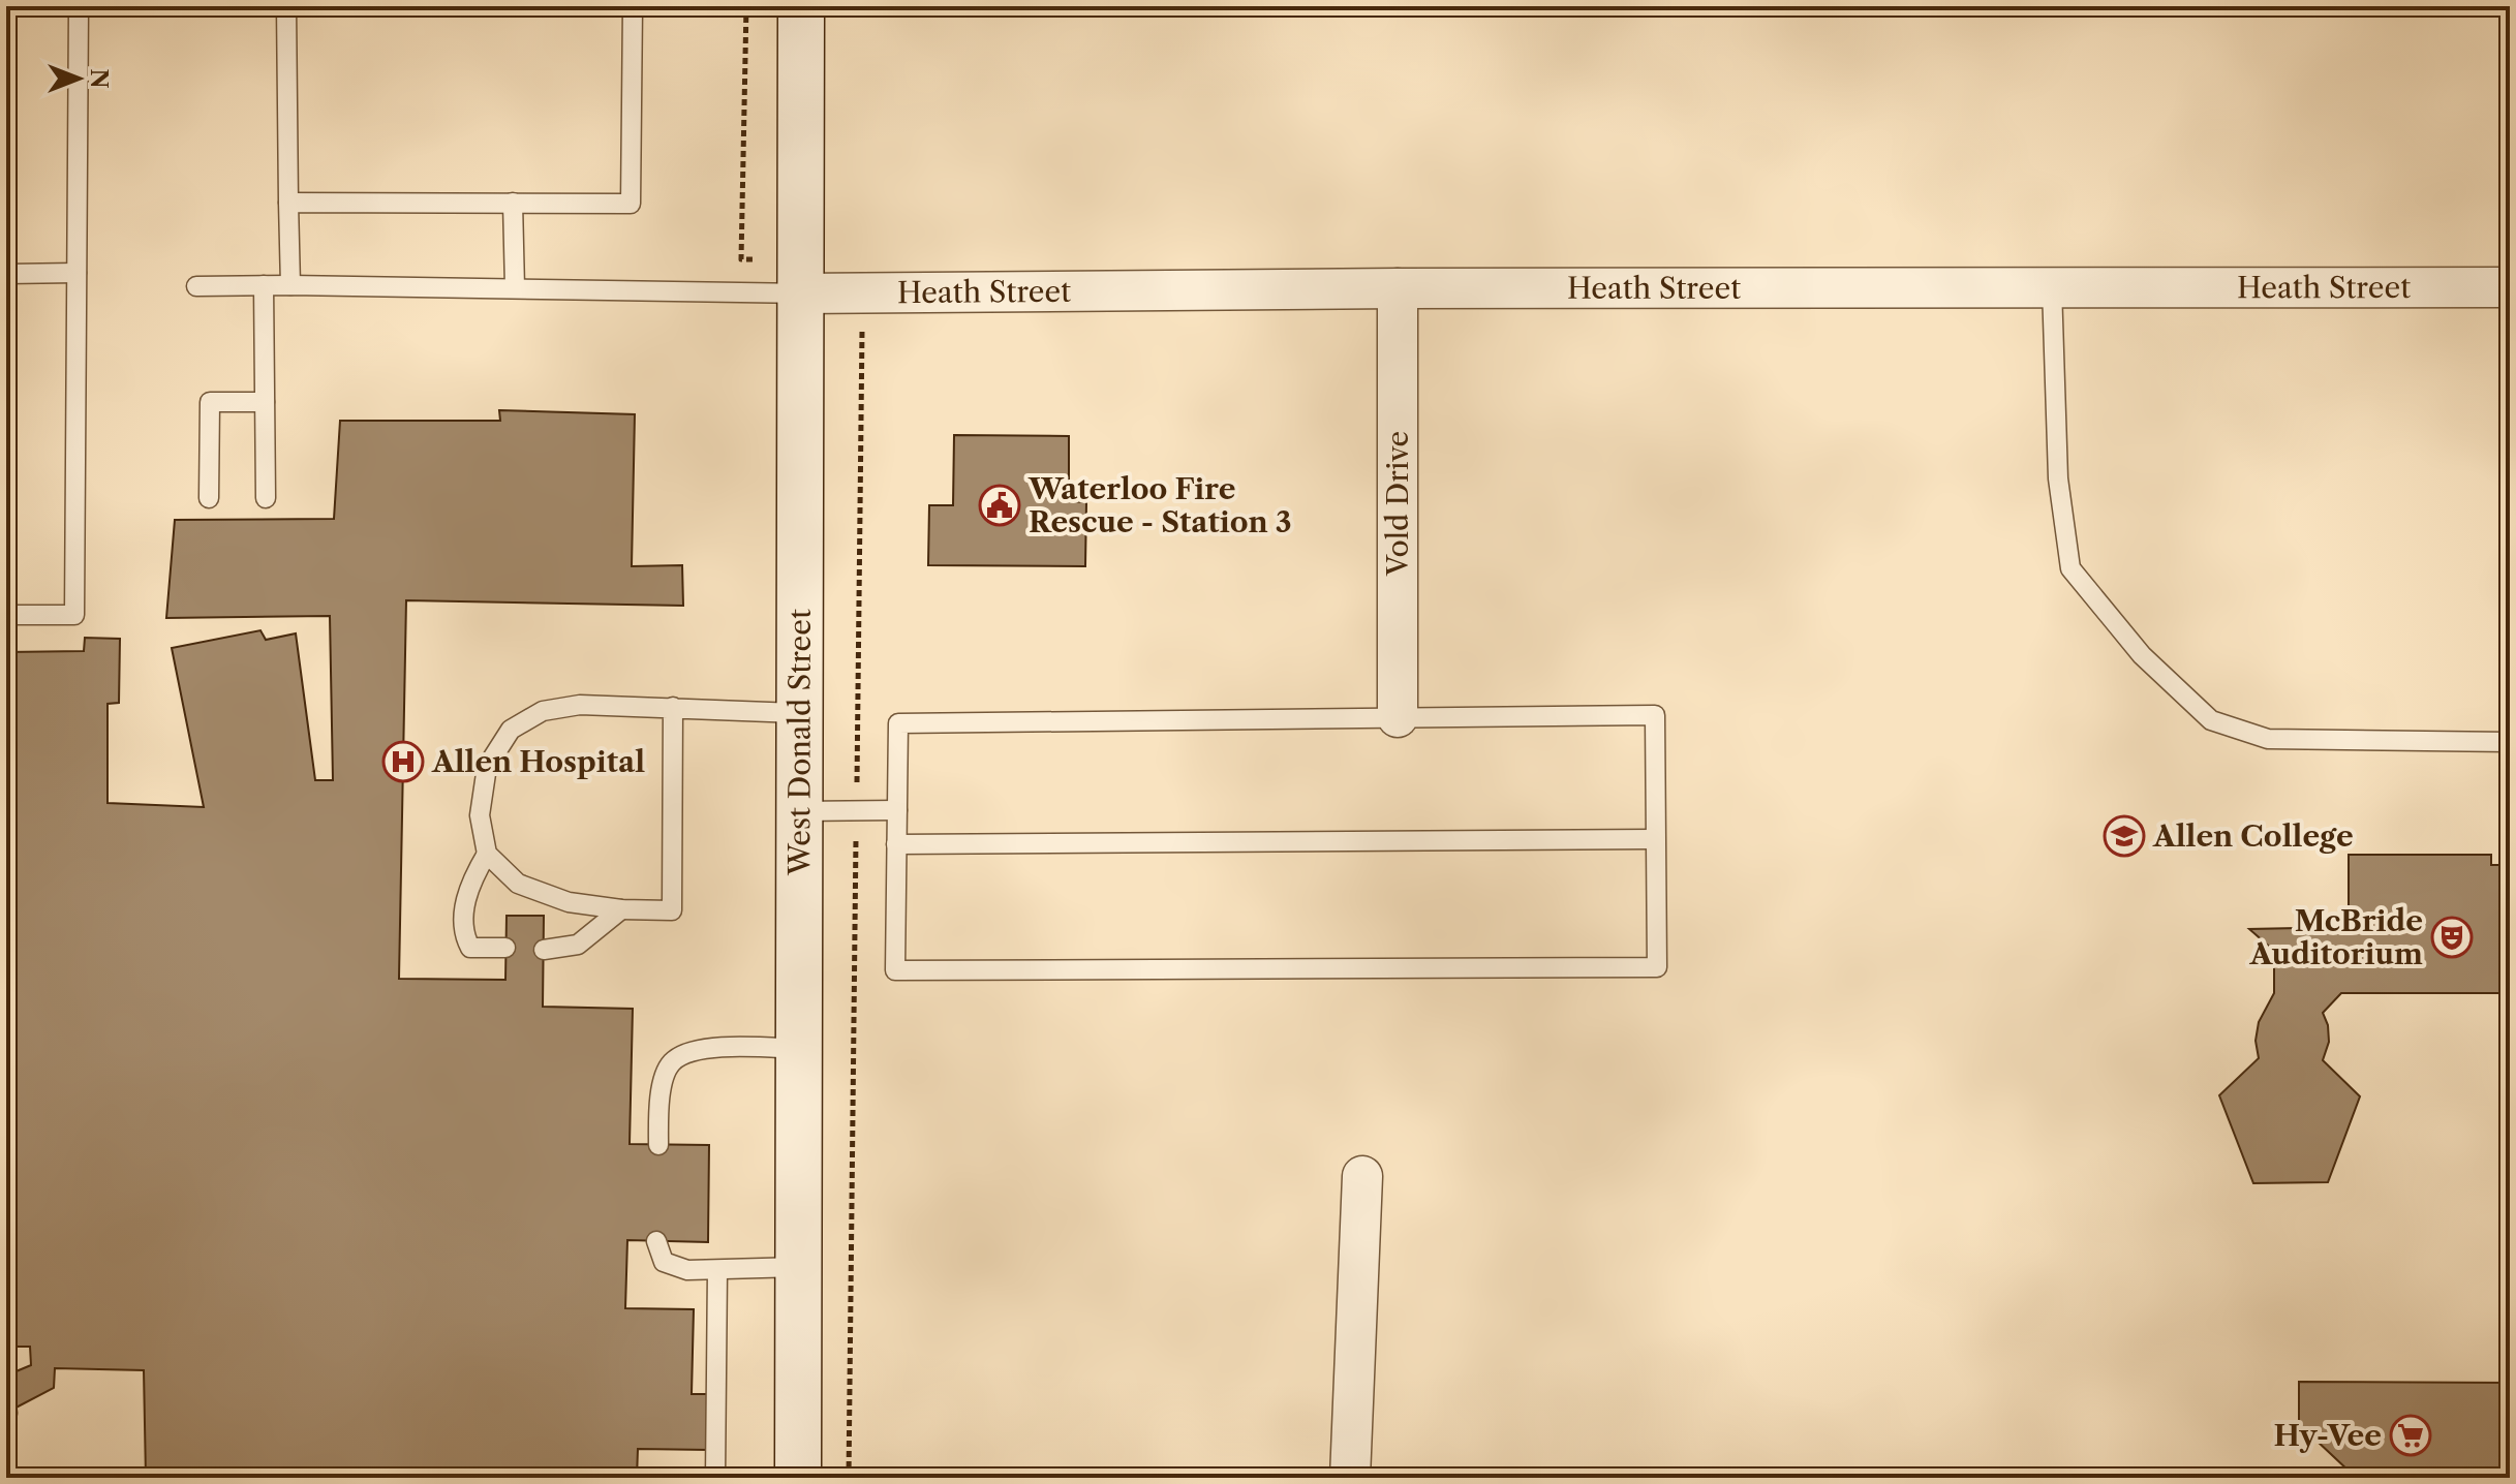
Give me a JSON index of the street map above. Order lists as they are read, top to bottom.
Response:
{
  "streets": {
    "main road": ["West Donald Street"],
    "street": ["Heath Street", "Vold Drive"]
  },
  "crossings": [
    ["Heath Street", "Vold Drive"],
    ["Heath Street", "West Donald Street"]
  ],
  "places": {
    "public building": ["Waterloo Fire Rescue - Station 3"],
    "hospital": ["Allen Hospital"],
    "school or university": ["Allen College"],
    "theatre": ["McBride Auditorium"],
    "supermarket": ["Hy-Vee"]
  },
  "north": "right"
}
